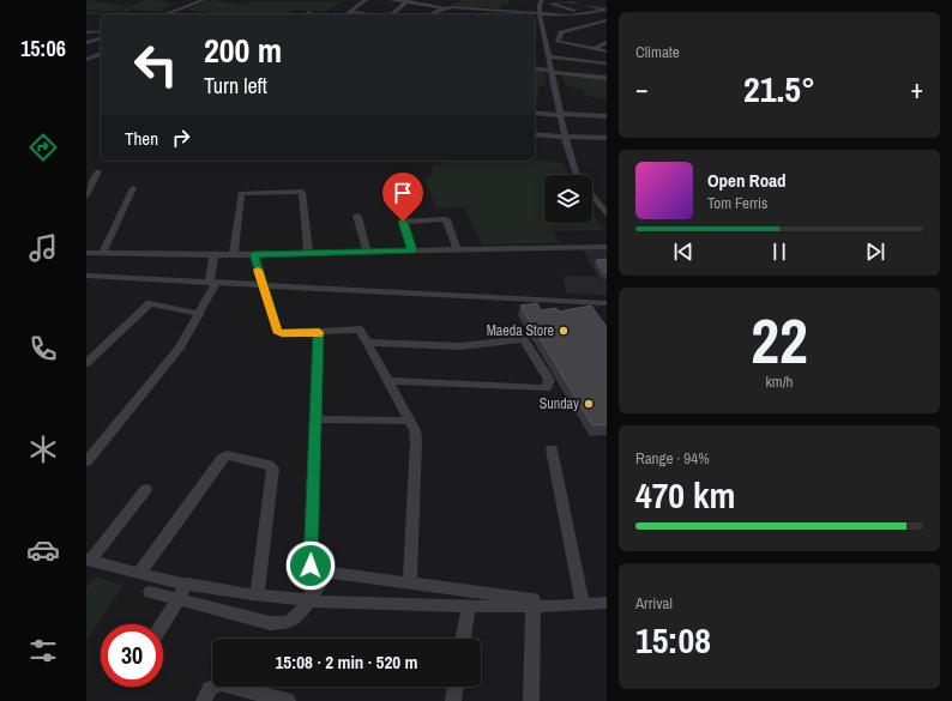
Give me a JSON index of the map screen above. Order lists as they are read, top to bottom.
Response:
{
  "places": ["Maeda Store", "Sunday"],
  "page": {
    "tabs": "15:06",
    "tile": [
      "Climate",
      ["22", "km/h"],
      ["Range · 94%", "470 km"],
      ["Arrival", "15:08"]
    ],
    "turn": ["200 m", "Turn left"],
    "heat": ["−", "21.5°", "+"],
    "then": "Then",
    "song": ["Open Road", "Tom Ferris"],
    "limit": "30",
    "trip": "15:08 · 2 min · 520 m"
  }
}
